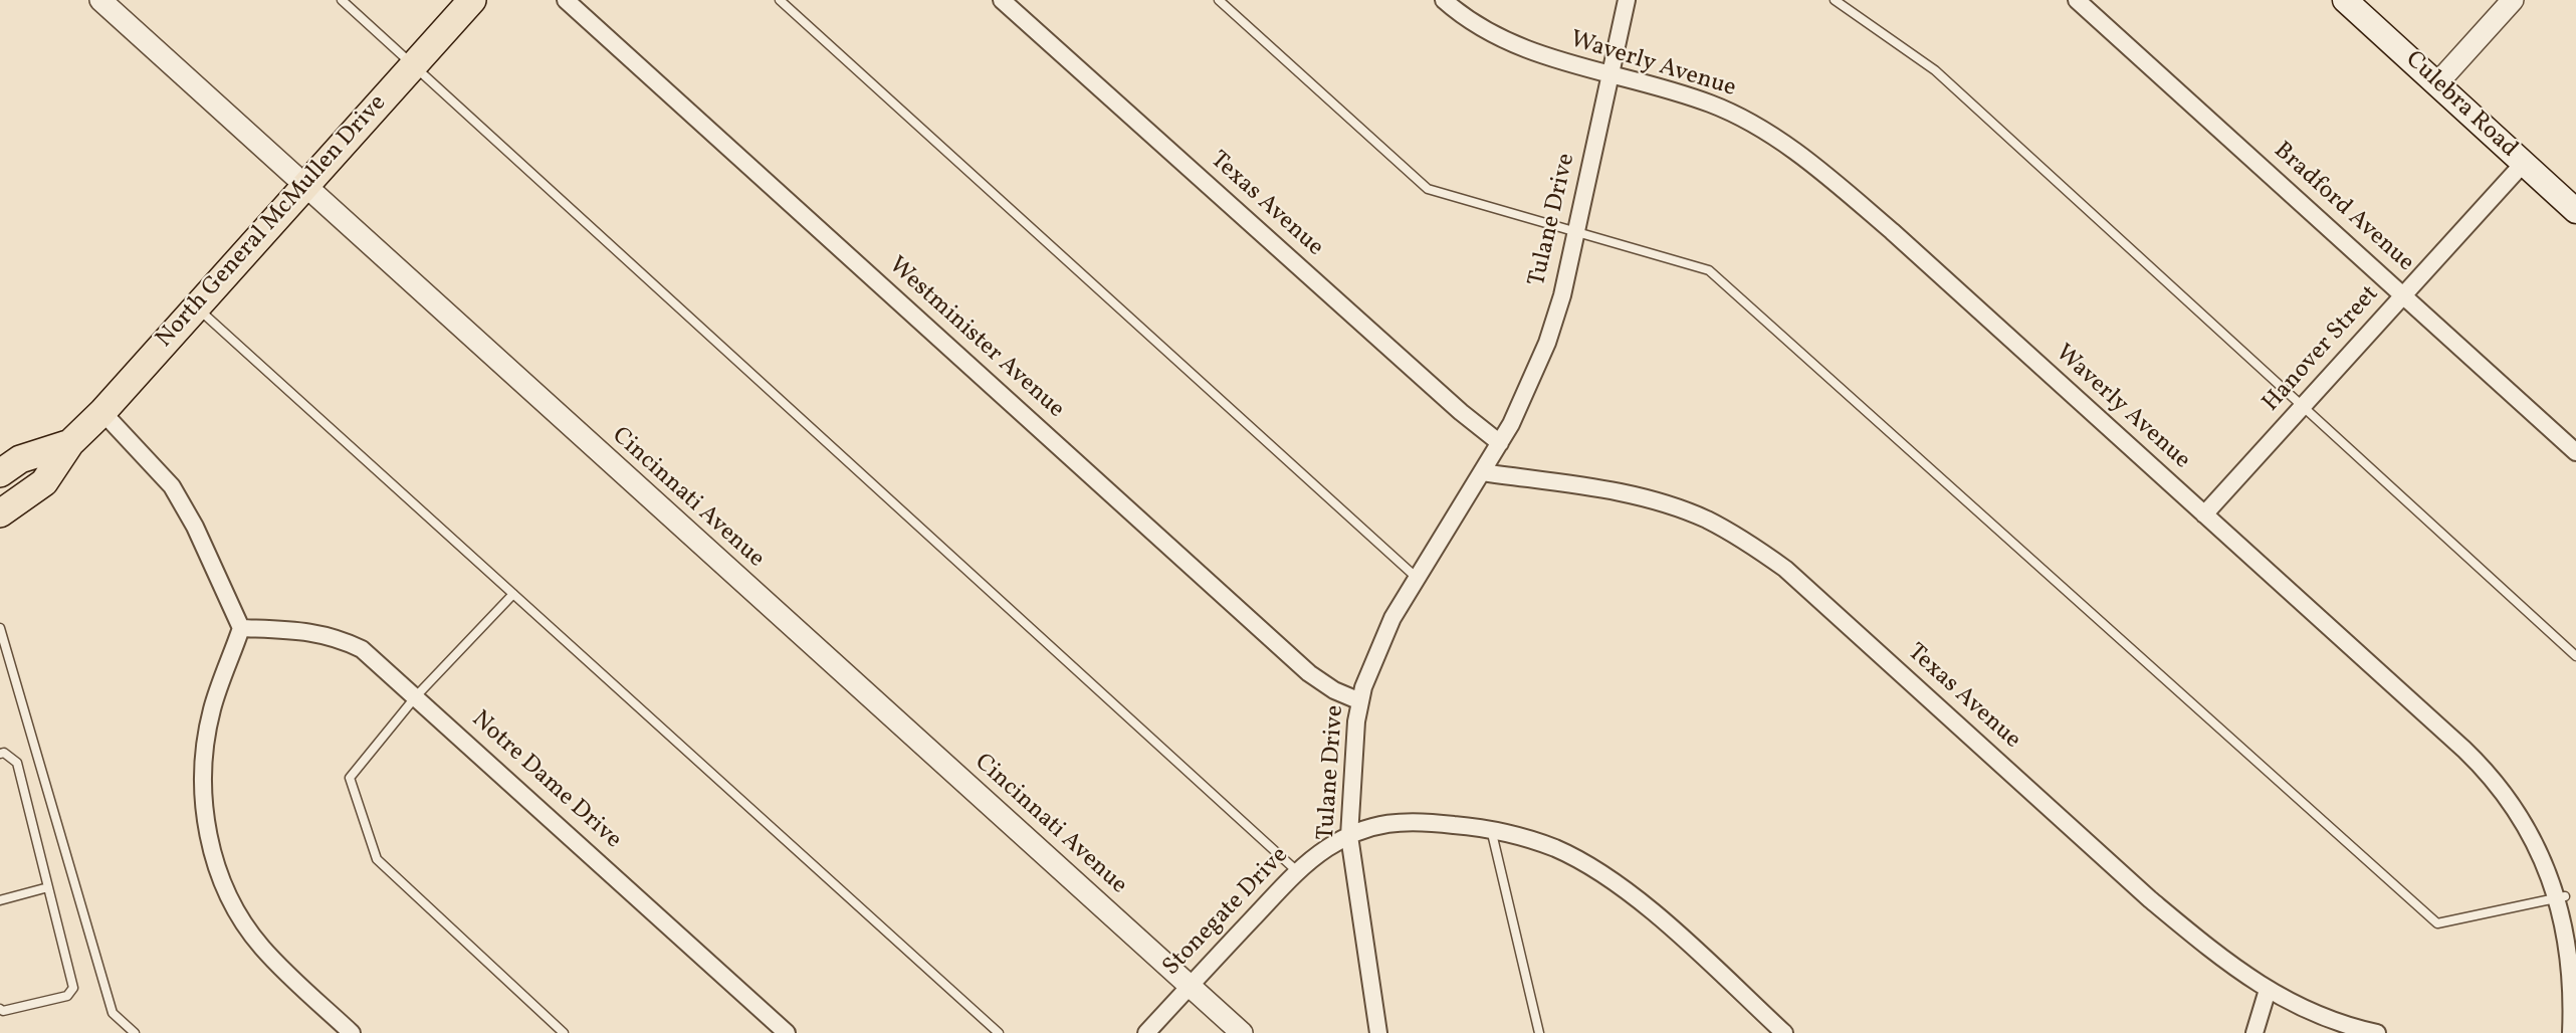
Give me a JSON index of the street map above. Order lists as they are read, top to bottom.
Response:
{
  "streets": {
    "main road": ["Culebra Road", "North General McMullen Drive"],
    "street": [
      "Waverly Avenue",
      "Texas Avenue",
      "Bradford Avenue",
      "Tulane Drive",
      "Westminister Avenue",
      "Hanover Street",
      "Cincinnati Avenue",
      "Notre Dame Drive",
      "Stonegate Drive"
    ]
  },
  "crossings": [
    ["Waverly Avenue", "Tulane Drive"],
    ["Waverly Avenue", "Hanover Street"],
    ["Culebra Road", "Hanover Street"],
    ["Texas Avenue", "Tulane Drive"],
    ["Bradford Avenue", "Hanover Street"],
    ["Tulane Drive", "Westminister Avenue"],
    ["Tulane Drive", "Stonegate Drive"],
    ["North General McMullen Drive", "Cincinnati Avenue"],
    ["Cincinnati Avenue", "Stonegate Drive"]
  ]
}
